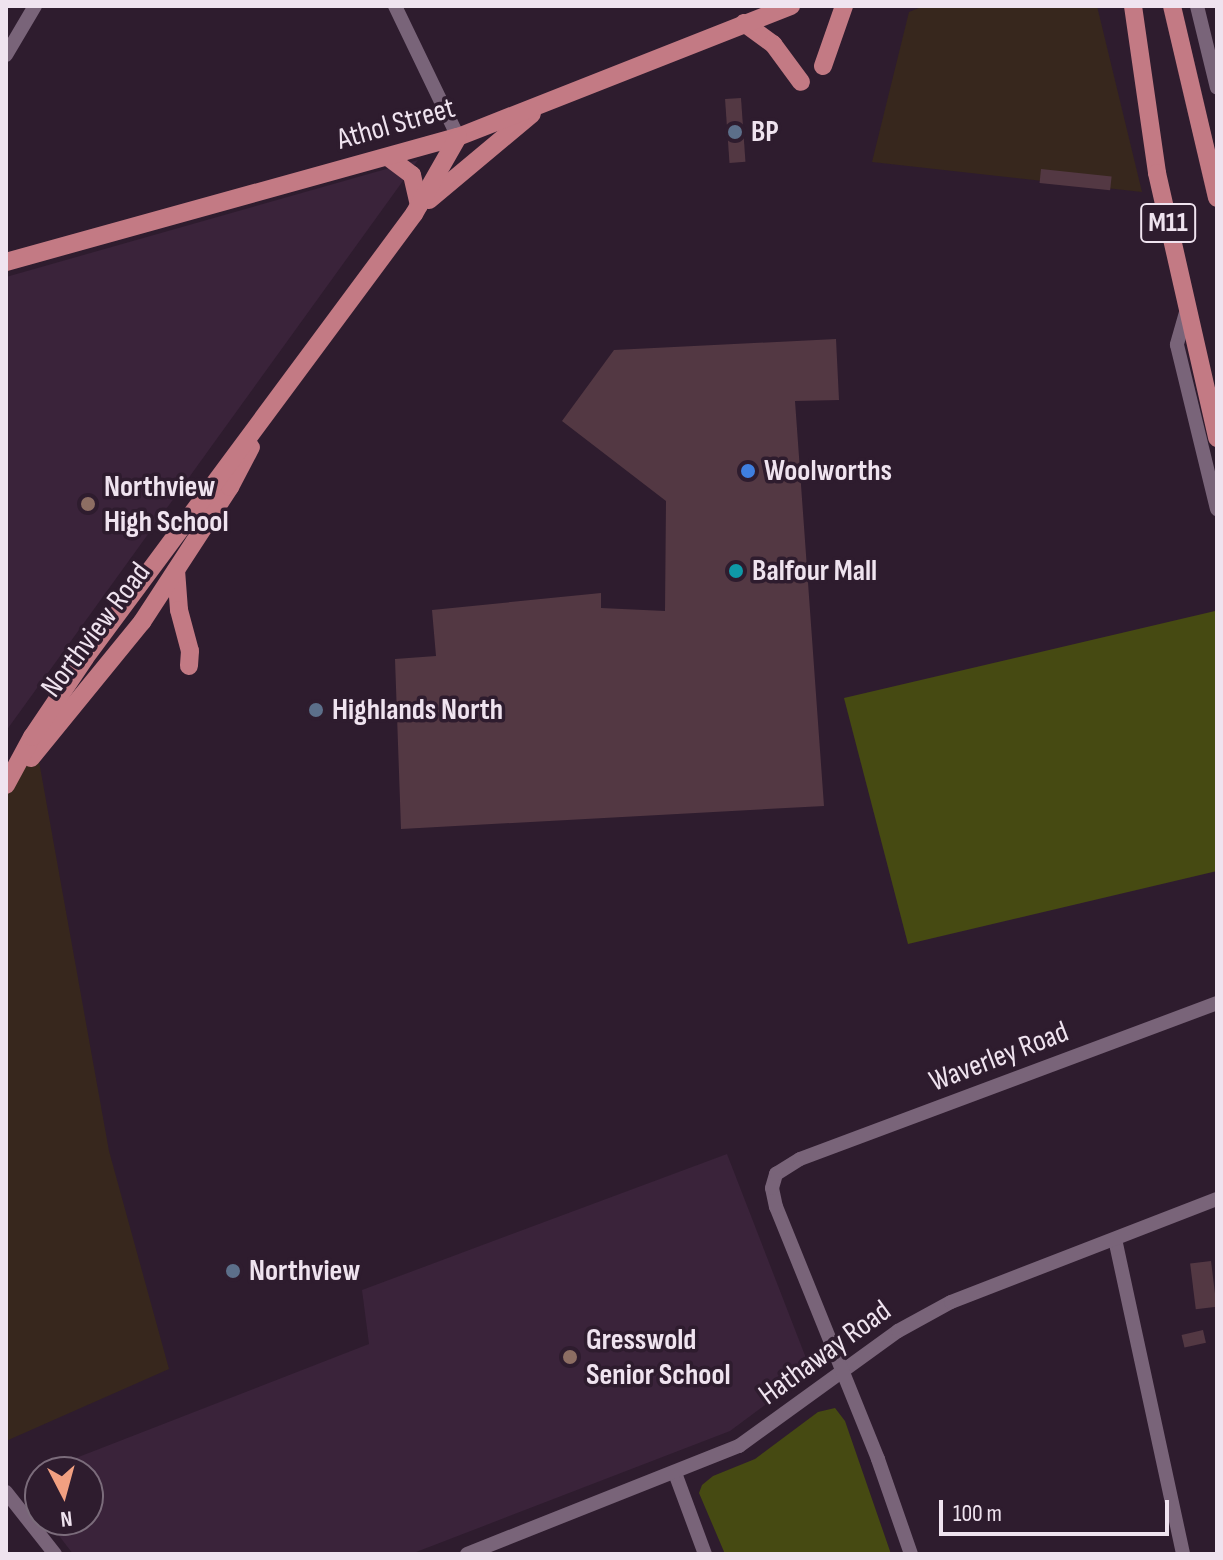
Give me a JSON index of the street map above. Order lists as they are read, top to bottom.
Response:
{
  "streets": {
    "main road": ["Athol Street", "M11", "Northview Road"],
    "street": ["Waverley Road", "Hathaway Road"]
  },
  "crossings": [
    ["Athol Street", "Northview Road"],
    ["Waverley Road", "Hathaway Road"]
  ],
  "places": [
    "BP",
    "Woolworths",
    "Northview High School",
    "Balfour Mall",
    "Highlands North",
    "Northview",
    "Gresswold Senior School"
  ],
  "scale_bar": "100 m",
  "north": "bottom"
}
